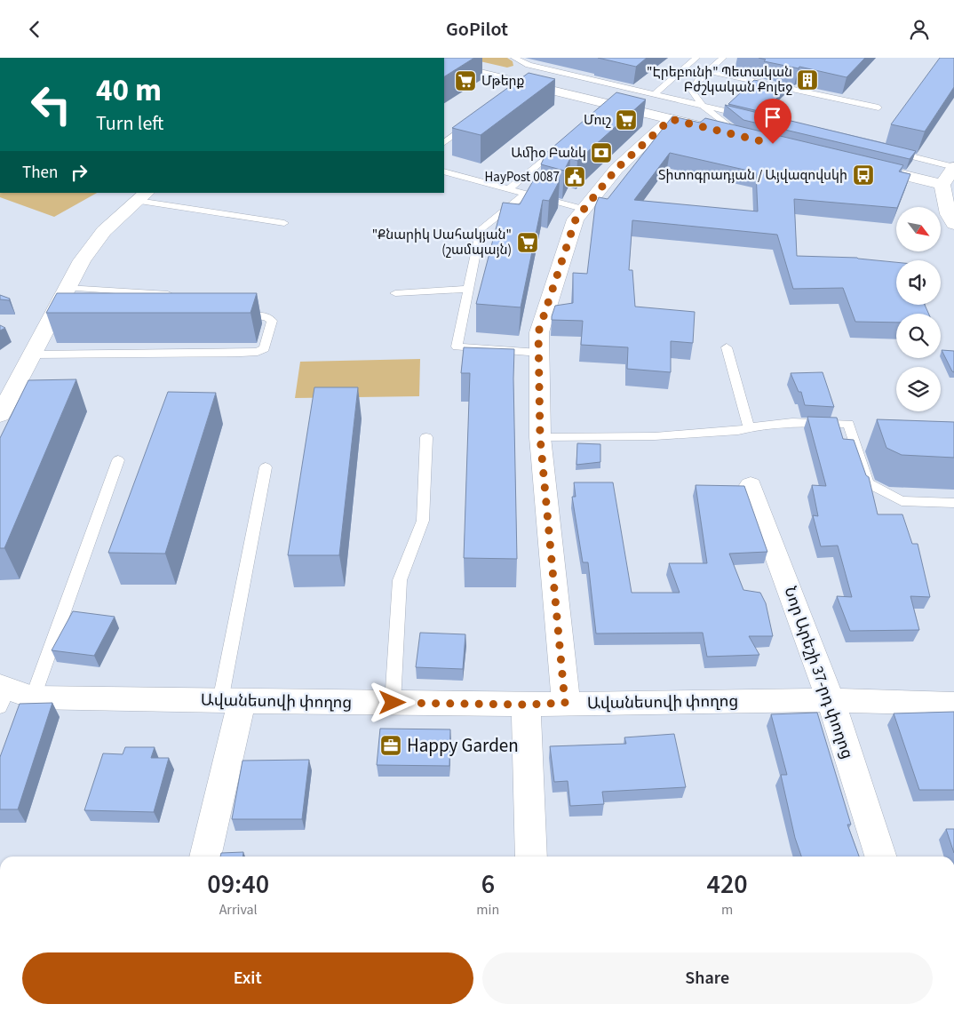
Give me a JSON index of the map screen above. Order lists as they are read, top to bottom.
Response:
{
  "streets": {
    "street": ["Նոր Արեշի 37-րդ փողոց", "Ավանեսովի փողոց"]
  },
  "crossings": [
    ["Նոր Արեշի 37-րդ փողոց", "Ավանեսովի փողոց"]
  ],
  "places": {
    "building": ["\"Էրեբունի\" Պետական Բժշկական Քոլեջ"],
    "supermarket": ["Մթերք", "Մուշ", "\"Քնարիկ Սահակյան\" (շամպայն)"],
    "bank": ["Ամիօ Բանկ"],
    "bus stop": ["Տիտոգրադյան / Այվազովսկի"],
    "public building": ["HayPost 0087"],
    "office": ["Happy Garden"]
  },
  "north": "bottom right",
  "page": {
    "header": "GoPilot",
    "turn": ["40 m", "Turn left"],
    "then": "Then",
    "eta": [
      "09:40",
      "Arrival",
      "6",
      "min",
      "420",
      "m"
    ],
    "buttons": ["Exit", "Share"]
  }
}
